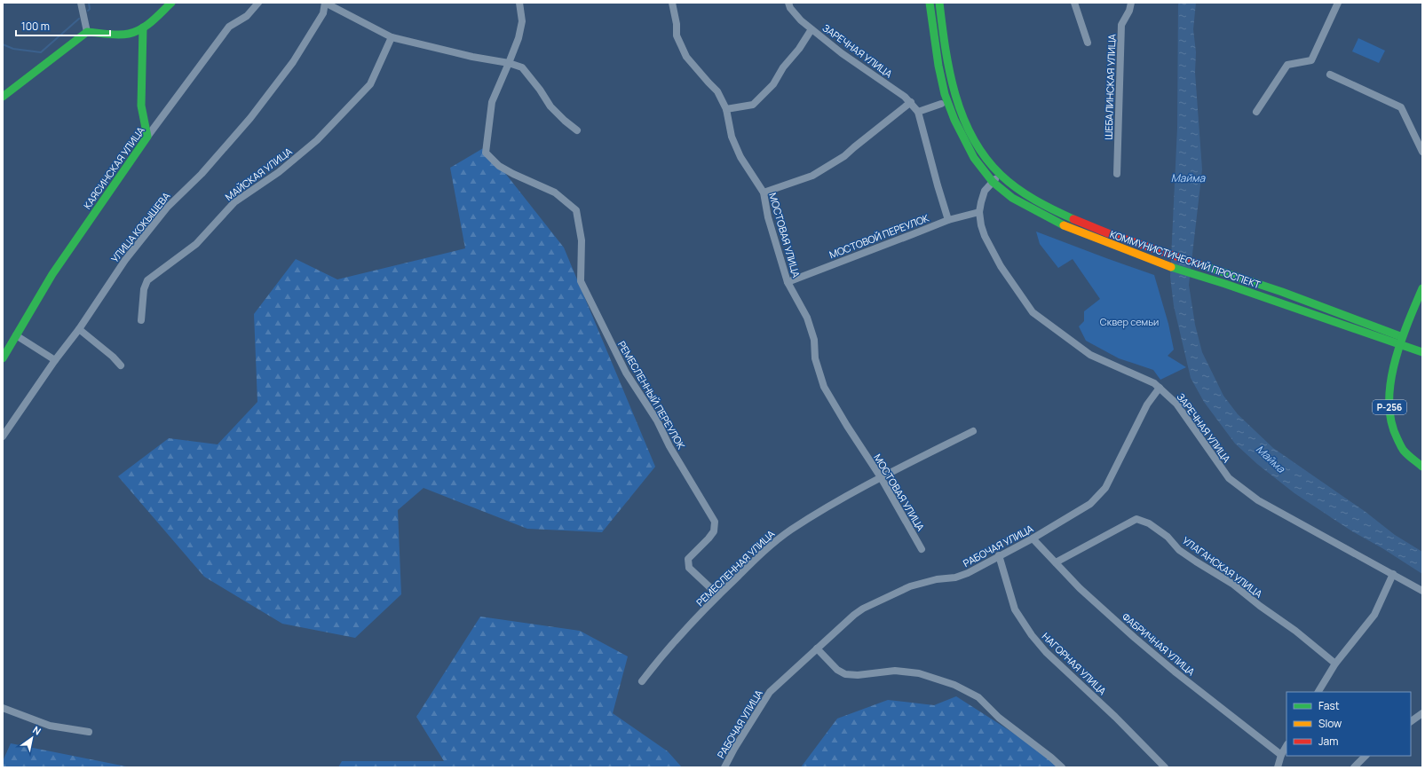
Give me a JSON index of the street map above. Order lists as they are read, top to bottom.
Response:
{
  "streets": {
    "main road": ["КАЯСИНСКАЯ УЛИЦА", "КОММУНИСТИЧЕСКИЙ ПРОСПЕКТ", "Р-256"],
    "street": [
      "ЗАРЕЧНАЯ УЛИЦА",
      "ШЕБАЛИНСКАЯ УЛИЦА",
      "МАЙСКАЯ УЛИЦА",
      "УЛИЦА КОКЫШЕВА",
      "МОСТОВАЯ УЛИЦА",
      "МОСТОВОЙ ПЕРЕУЛОК",
      "РЕМЕСЛЕННЫЙ ПЕРЕУЛОК",
      "РАБОЧАЯ УЛИЦА",
      "УЛАГАНСКАЯ УЛИЦА",
      "РЕМЕСЛЕННАЯ УЛИЦА",
      "ФАБРИЧНАЯ УЛИЦА",
      "НАГОРНАЯ УЛИЦА"
    ]
  },
  "crossings": [
    ["ЗАРЕЧНАЯ УЛИЦА", "МОСТОВОЙ ПЕРЕУЛОК"],
    ["ЗАРЕЧНАЯ УЛИЦА", "РАБОЧАЯ УЛИЦА"],
    ["МОСТОВАЯ УЛИЦА", "МОСТОВОЙ ПЕРЕУЛОК"],
    ["МОСТОВАЯ УЛИЦА", "РЕМЕСЛЕННАЯ УЛИЦА"],
    ["КОММУНИСТИЧЕСКИЙ ПРОСПЕКТ", "Р-256"],
    ["РЕМЕСЛЕННЫЙ ПЕРЕУЛОК", "РЕМЕСЛЕННАЯ УЛИЦА"],
    ["РАБОЧАЯ УЛИЦА", "ФАБРИЧНАЯ УЛИЦА"],
    ["РАБОЧАЯ УЛИЦА", "НАГОРНАЯ УЛИЦА"],
    ["УЛАГАНСКАЯ УЛИЦА", "ФАБРИЧНАЯ УЛИЦА"]
  ],
  "water": ["Майма"],
  "parks": ["Сквер семьи"],
  "legend": ["Fast", "Slow", "Jam"],
  "scale_bar": "100 m",
  "north": "top right"
}
